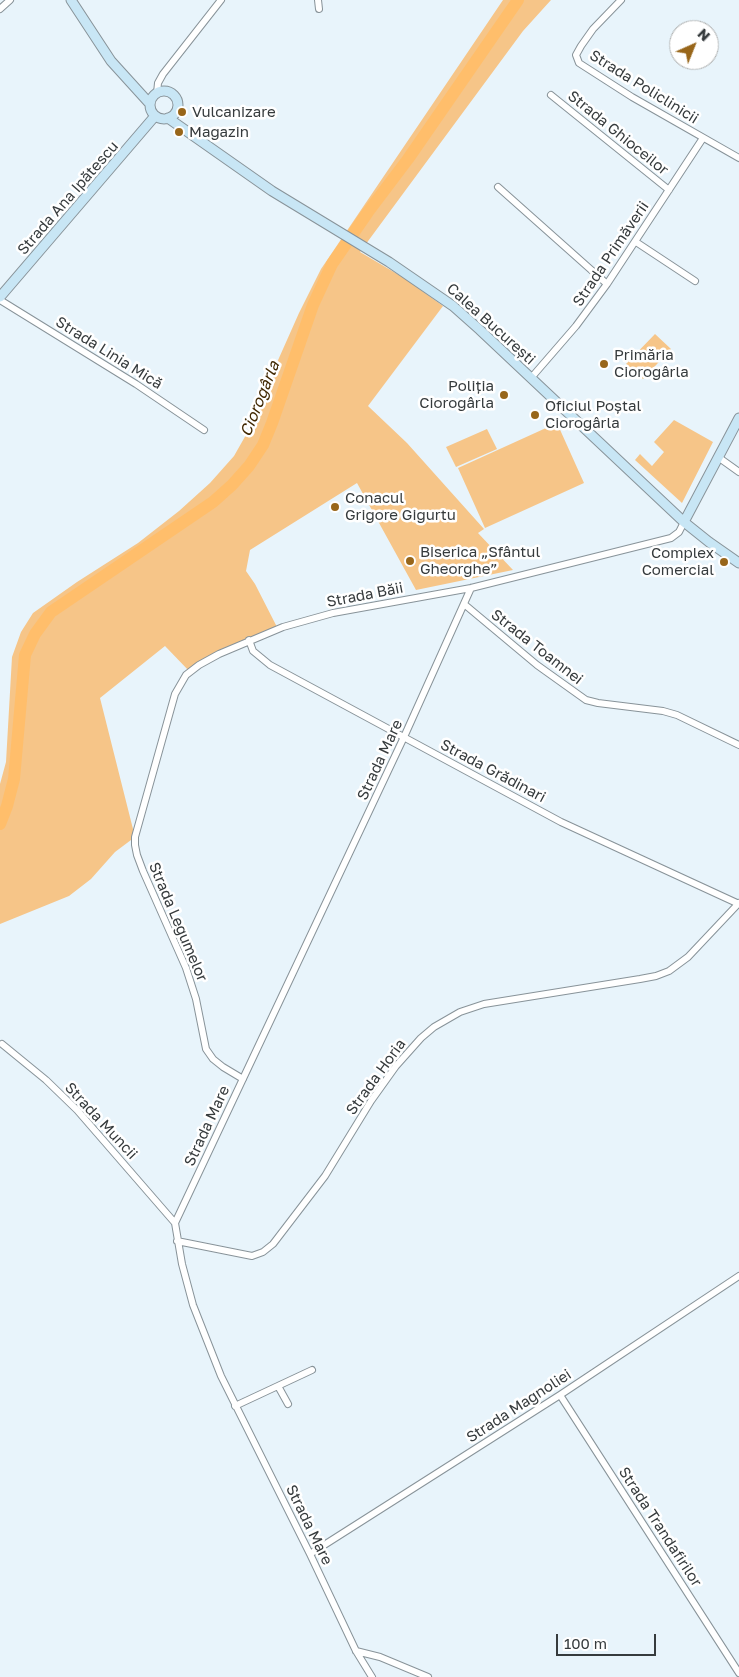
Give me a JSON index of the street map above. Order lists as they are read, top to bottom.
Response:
{
  "streets": {
    "main road": ["Strada Ana Ipătescu", "Calea București"],
    "street": [
      "Strada Policlinicii",
      "Strada Ghioceilor",
      "Strada Primăverii",
      "Strada Linia Mică",
      "Strada Băii",
      "Strada Toamnei",
      "Strada Mare",
      "Strada Grădinari",
      "Strada Legumelor",
      "Strada Horia",
      "Strada Muncii",
      "Strada Magnoliei",
      "Strada Trandafirilor"
    ]
  },
  "crossings": [
    ["Strada Policlinicii", "Strada Primăverii"],
    ["Strada Ghioceilor", "Strada Primăverii"],
    ["Strada Ana Ipătescu", "Calea București"],
    ["Strada Ana Ipătescu", "Strada Linia Mică"],
    ["Strada Primăverii", "Calea București"],
    ["Calea București", "Strada Băii"],
    ["Strada Băii", "Strada Mare"],
    ["Strada Băii", "Strada Grădinari"],
    ["Strada Băii", "Strada Legumelor"],
    ["Strada Toamnei", "Strada Mare"],
    ["Strada Mare", "Strada Grădinari"],
    ["Strada Mare", "Strada Legumelor"],
    ["Strada Mare", "Strada Horia"],
    ["Strada Mare", "Strada Muncii"],
    ["Strada Mare", "Strada Magnoliei"],
    ["Strada Grădinari", "Strada Horia"],
    ["Strada Magnoliei", "Strada Trandafirilor"]
  ],
  "water": ["Ciorogârla"],
  "places": [
    "Vulcanizare",
    "Magazin",
    "Primăria Ciorogârla",
    "Poliția Ciorogârla",
    "Oficiul Poștal Ciorogârla",
    "Conacul Grigore Gigurtu",
    "Biserica „Sfântul Gheorghe”",
    "Complex Comercial"
  ],
  "scale_bar": "100 m",
  "north": "top right"
}
